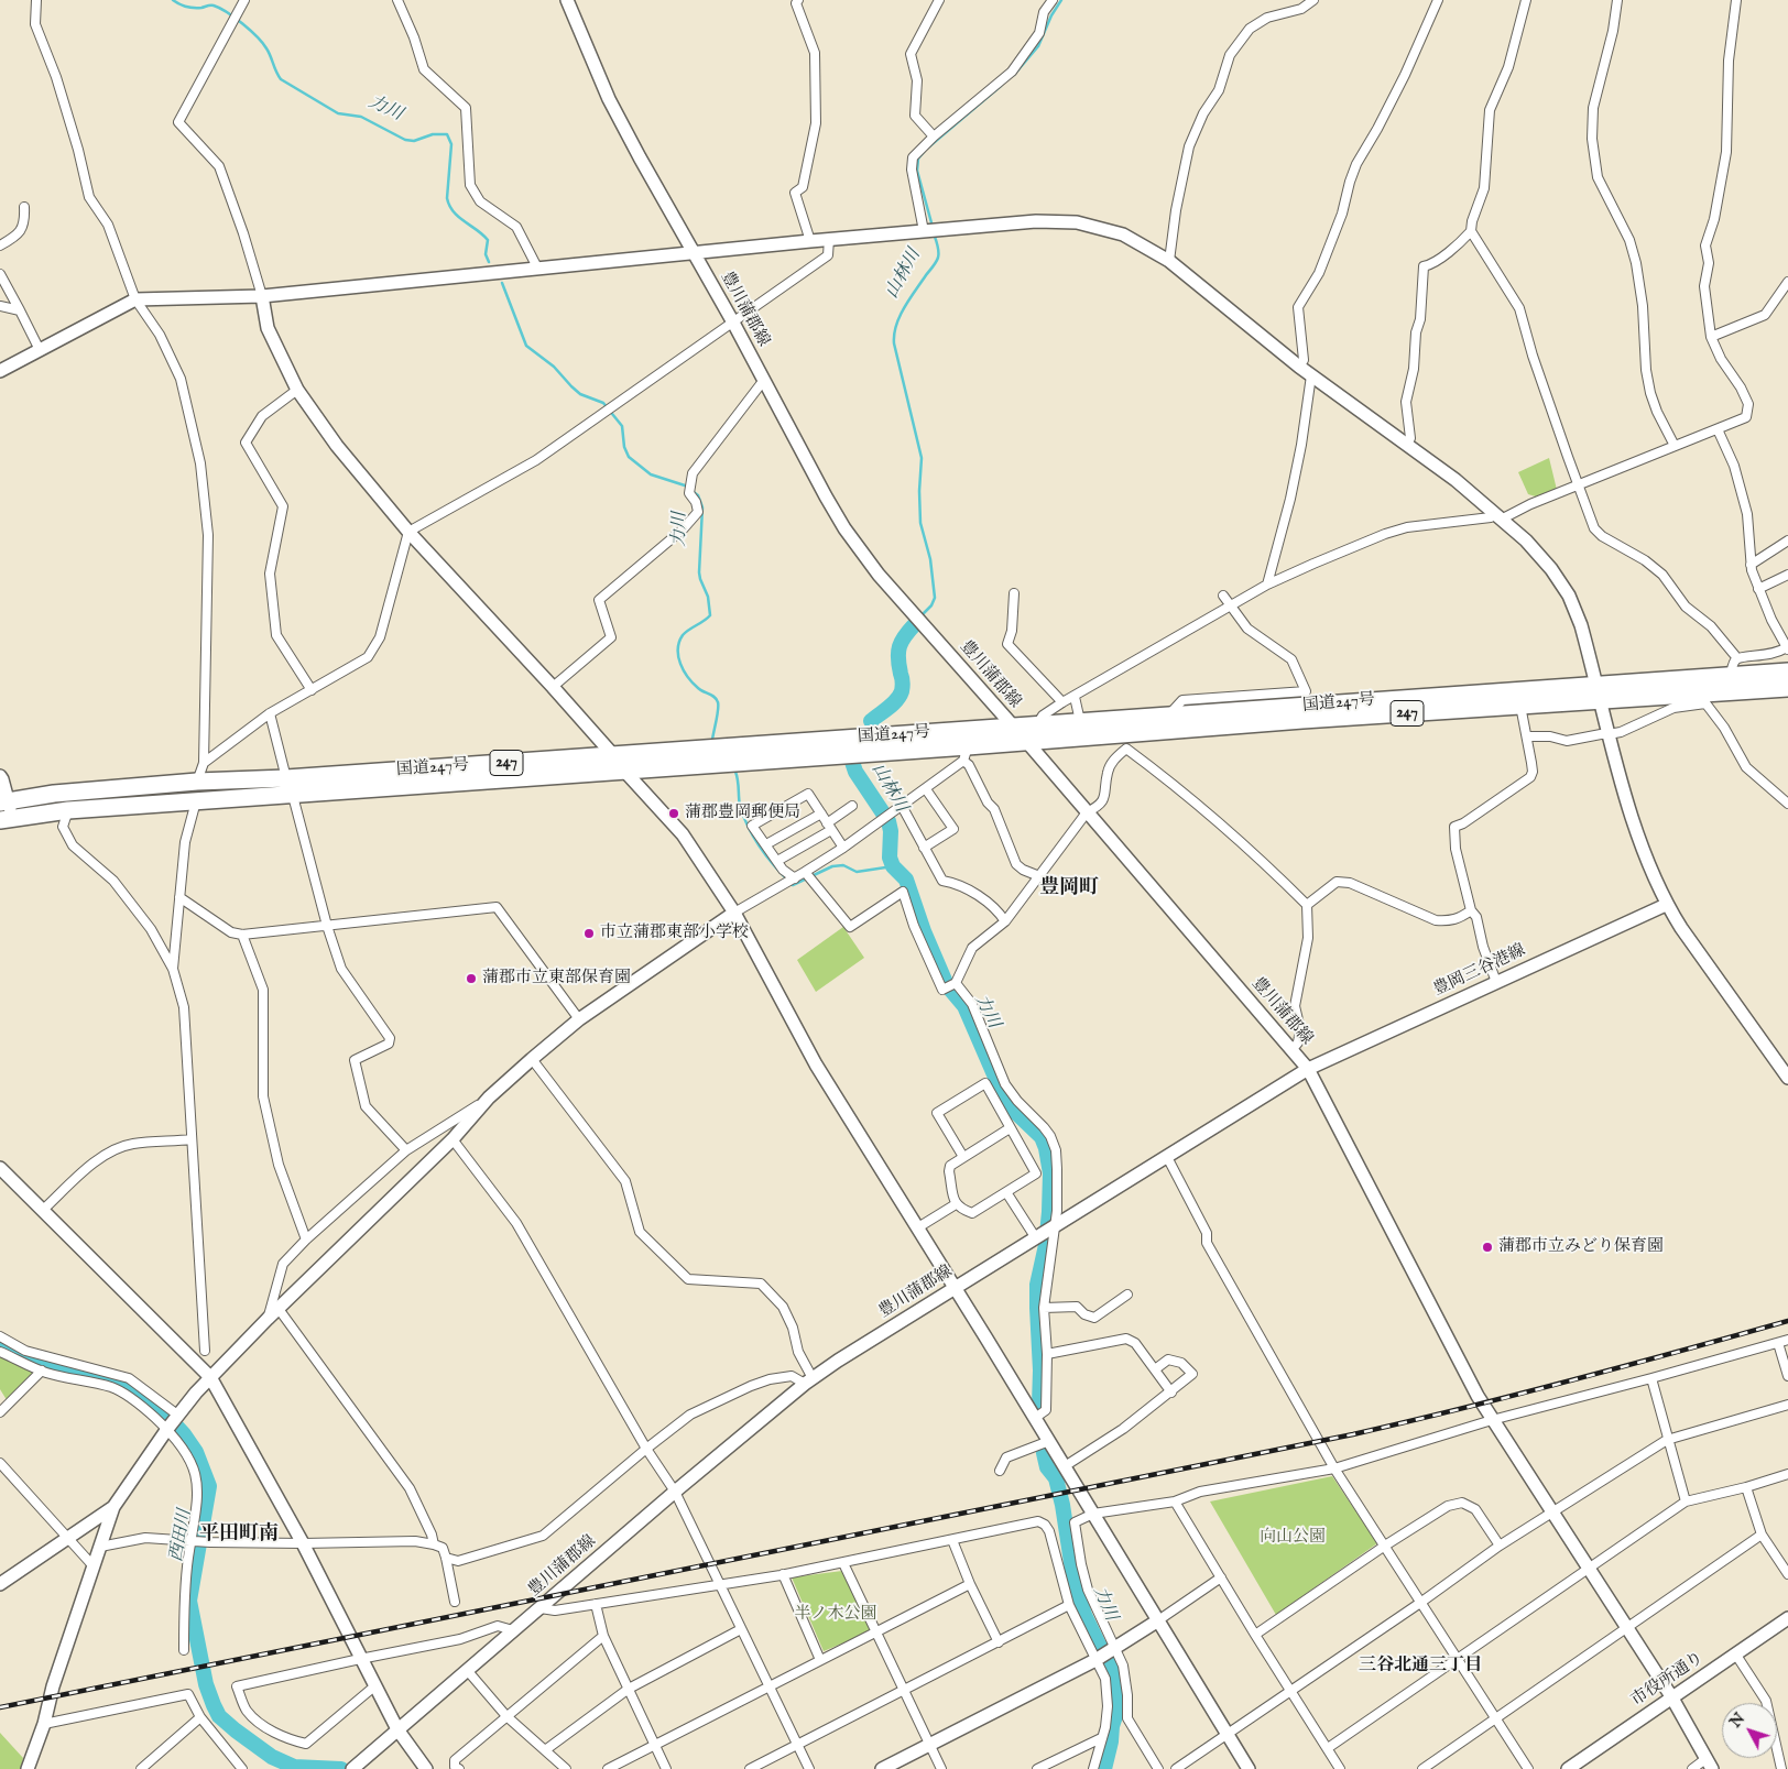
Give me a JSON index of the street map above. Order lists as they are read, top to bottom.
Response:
{
  "streets": {
    "highway": ["国道247号", "247"],
    "street": ["豊川蒲郡線", "豊岡三谷港線", "市役所通り"]
  },
  "crossings": [
    ["豊川蒲郡線", "国道247号"],
    ["豊川蒲郡線", "豊岡三谷港線"]
  ],
  "districts": ["豊岡町", "平田町南", "三谷北通三丁目"],
  "water": ["力川", "山林川", "西田川"],
  "parks": ["向山公園", "半ノ木公園"],
  "places": [
    "蒲郡豊岡郵便局",
    "市立蒲郡東部小学校",
    "蒲郡市立東部保育園",
    "蒲郡市立みどり保育園"
  ],
  "north": "top left"
}
